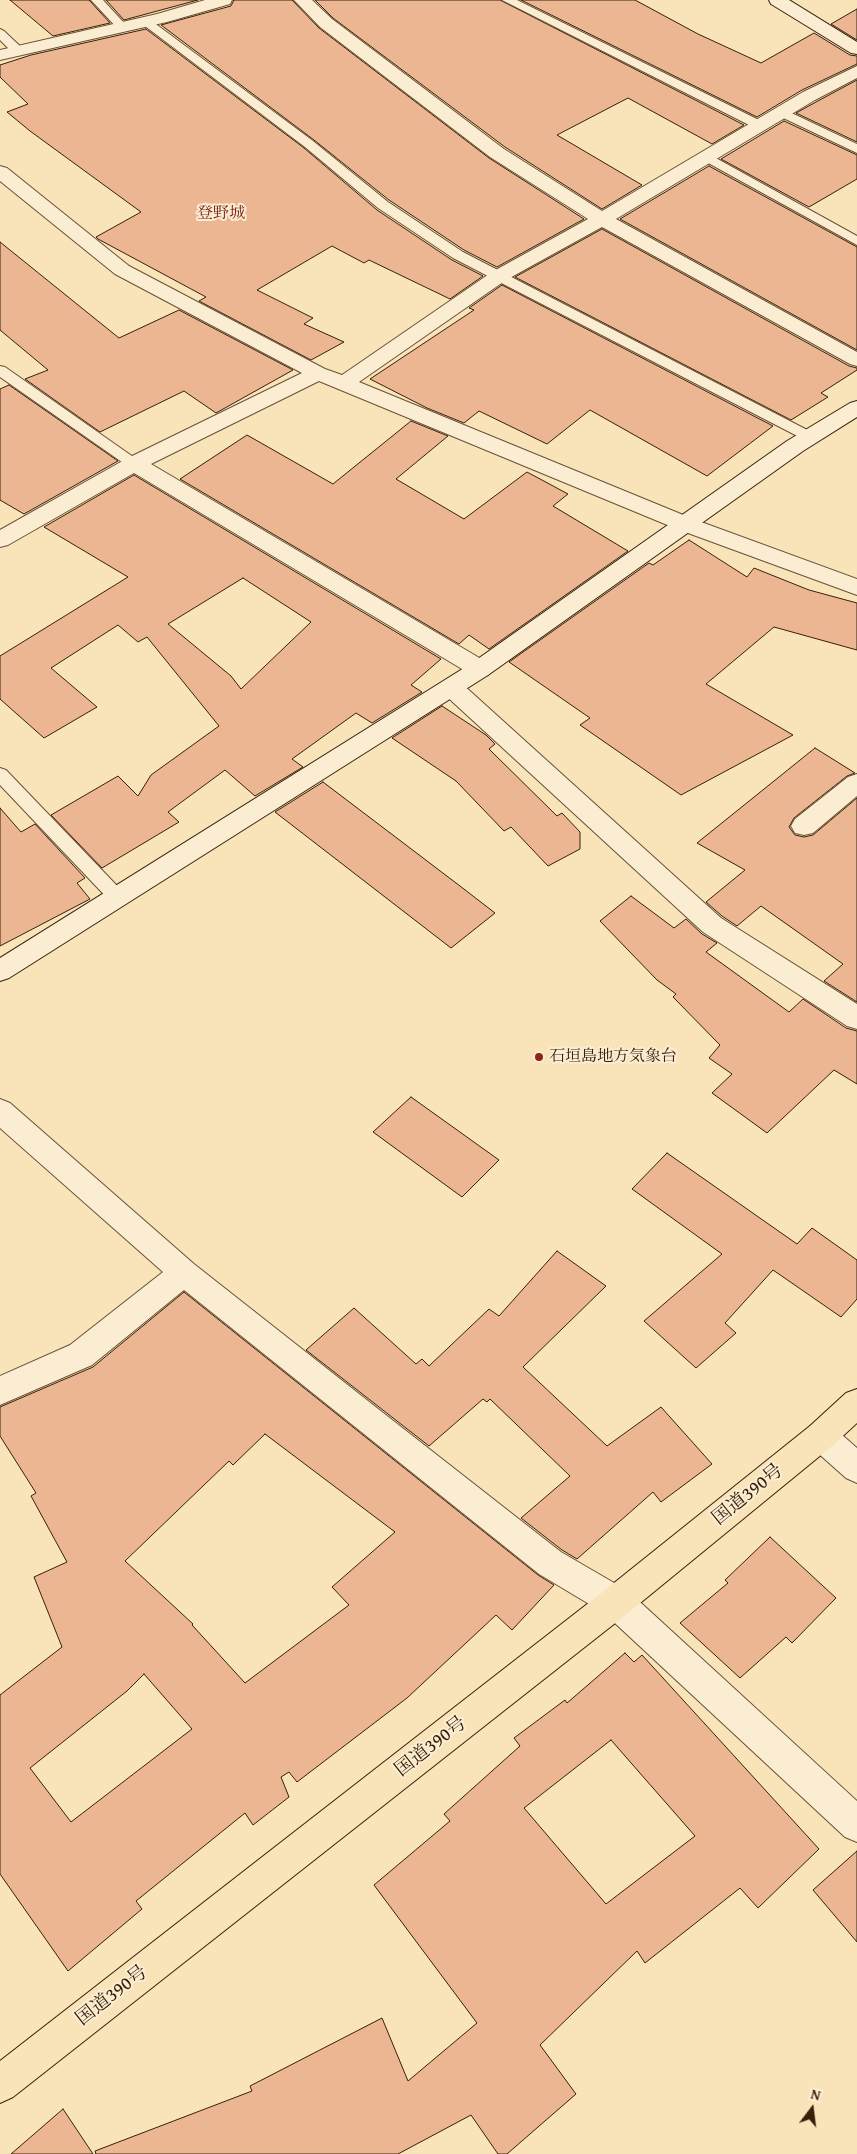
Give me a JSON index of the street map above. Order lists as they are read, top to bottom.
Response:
{
  "streets": {
    "highway": ["国道390号"]
  },
  "districts": ["登野城"],
  "places": ["石垣島地方気象台"],
  "north": "top"
}
